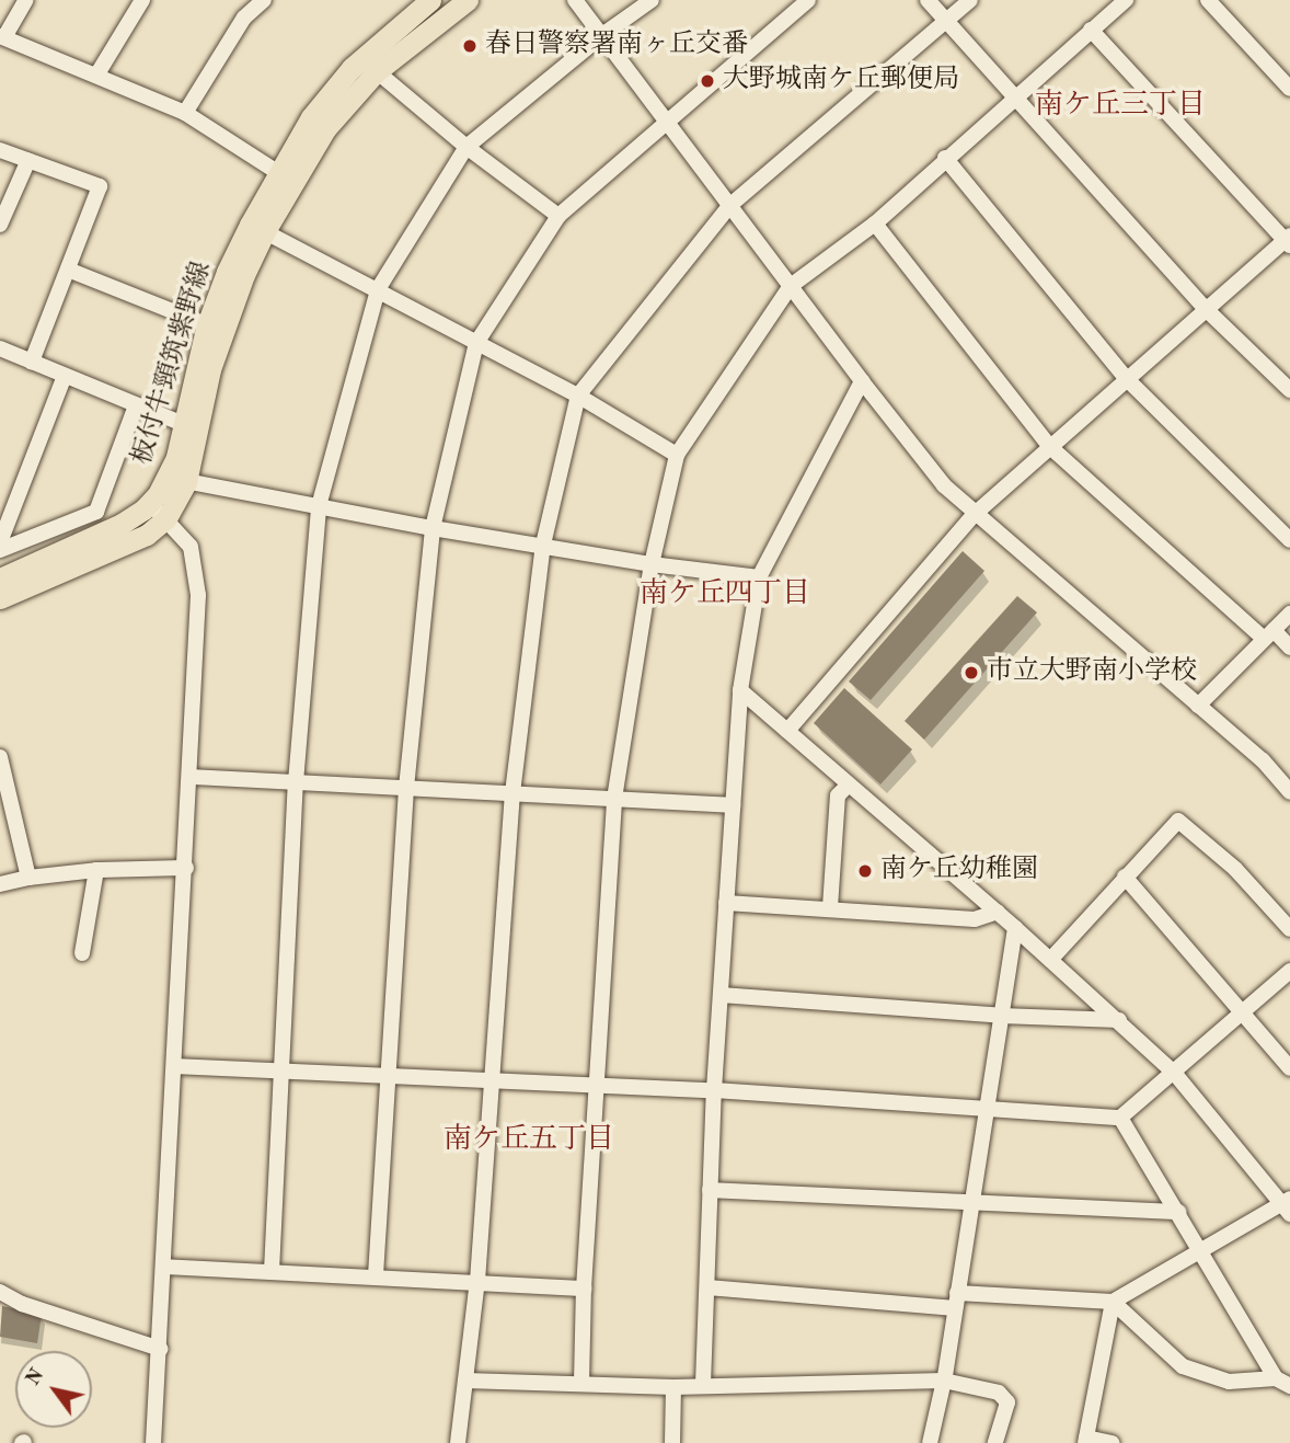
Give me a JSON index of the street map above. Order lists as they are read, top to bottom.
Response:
{
  "streets": {
    "main road": ["板付牛頸筑紫野線"]
  },
  "districts": ["南ケ丘三丁目", "南ケ丘四丁目", "南ケ丘五丁目"],
  "places": [
    "春日警察署南ヶ丘交番",
    "大野城南ケ丘郵便局",
    "市立大野南小学校",
    "南ケ丘幼稚園"
  ],
  "north": "top left"
}
